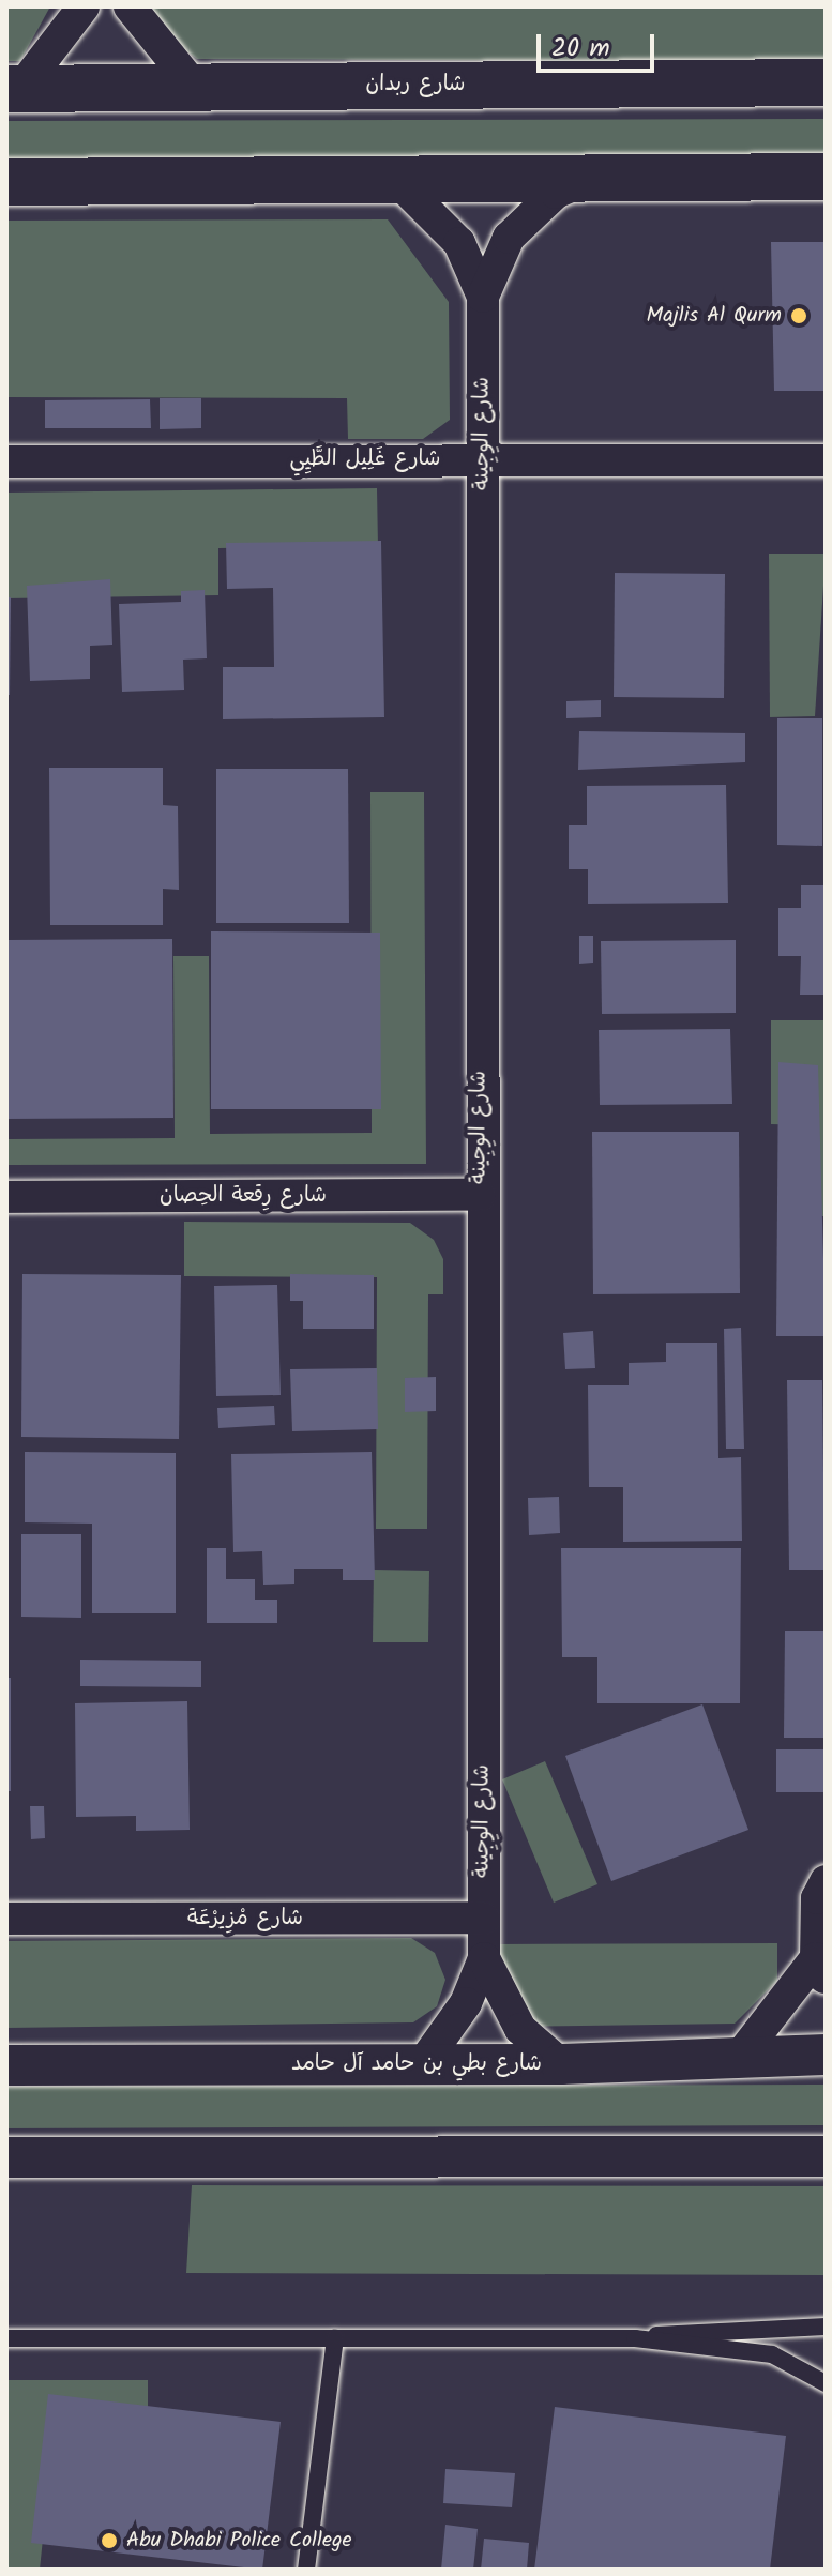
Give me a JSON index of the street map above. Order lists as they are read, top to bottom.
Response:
{
  "streets": {
    "main road": ["شارع ربدان"],
    "street": [
      "شارع الوِجِينة",
      "شارع غَلِيل الطَّيِي",
      "شارع رِقعة الحِصان",
      "شارع مْزِيرْعَة",
      "شارع بطي بن حامد آل حامد"
    ]
  },
  "crossings": [
    ["شارع الوِجِينة", "شارع غَلِيل الطَّيِي"],
    ["شارع الوِجِينة", "شارع رِقعة الحِصان"],
    ["شارع الوِجِينة", "شارع مْزِيرْعَة"],
    ["شارع الوِجِينة", "شارع بطي بن حامد آل حامد"]
  ],
  "places": ["Majlis Al Qurm", "Abu Dhabi Police College"],
  "scale_bar": "20 m"
}
